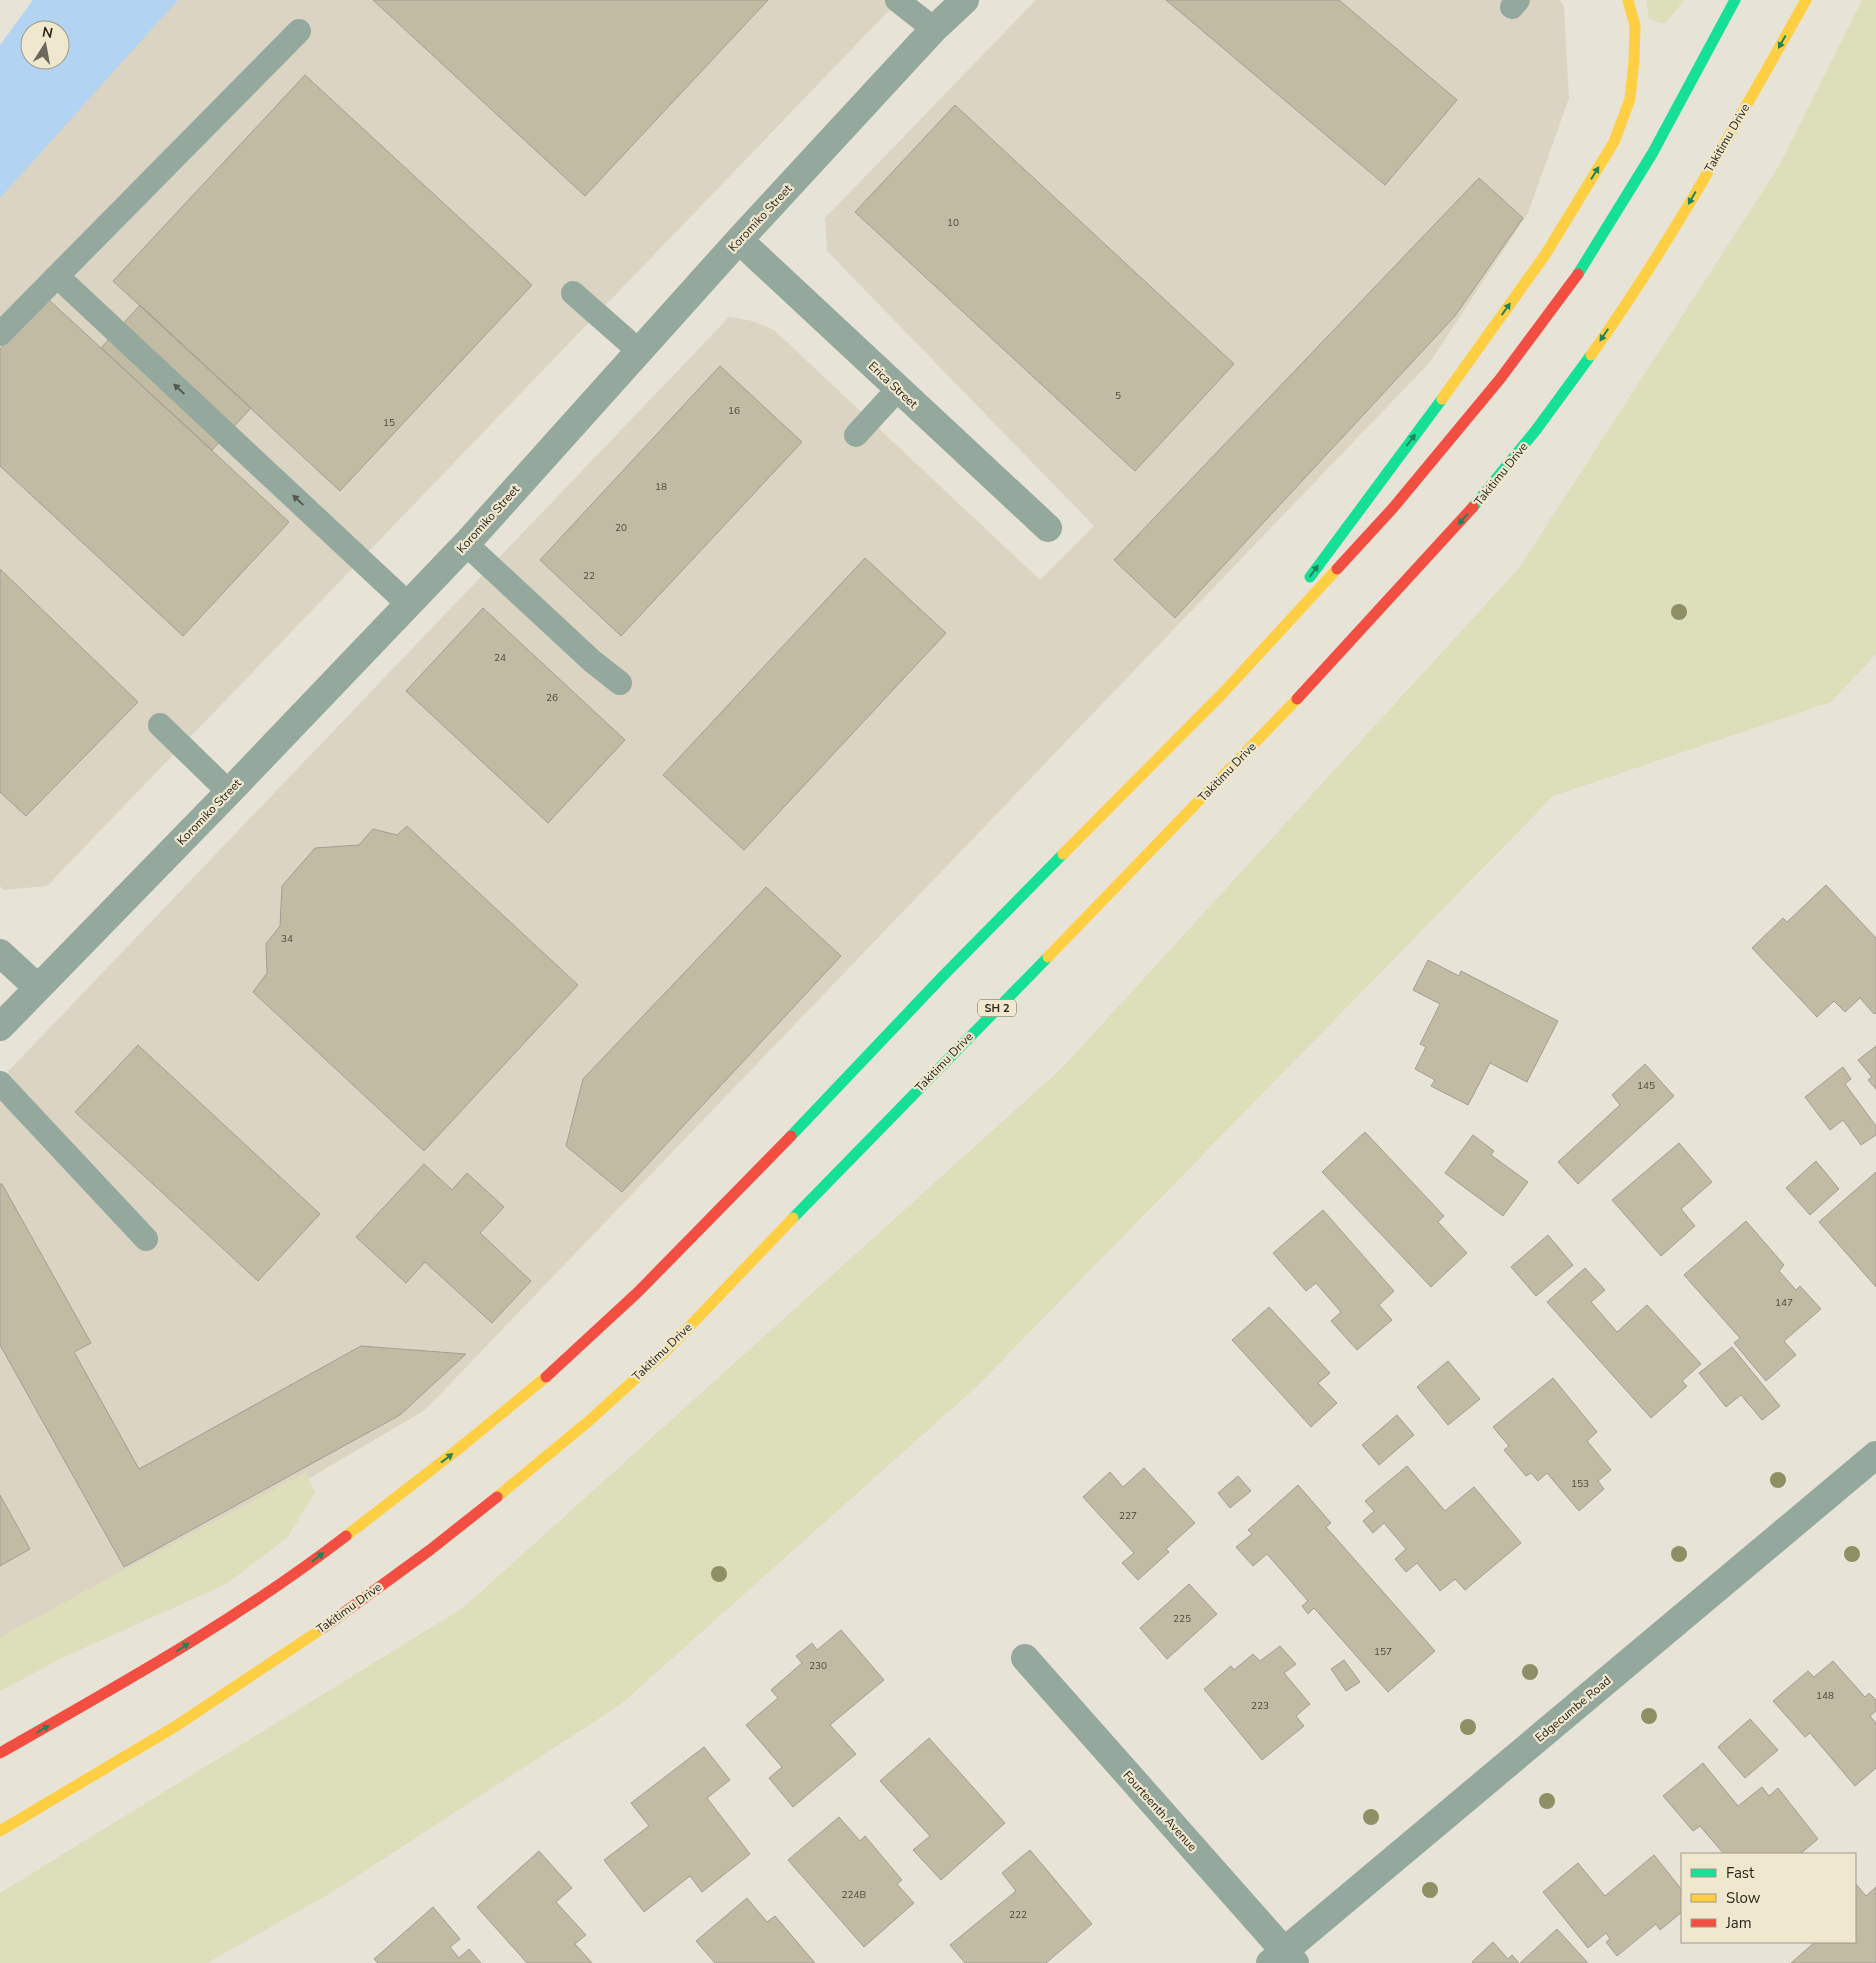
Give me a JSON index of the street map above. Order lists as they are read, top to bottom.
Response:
{
  "streets": {
    "highway": ["Takitimu Drive", "SH 2"],
    "street": [
      "Koromiko Street",
      "Erica Street",
      "Edgecumbe Road",
      "Fourteenth Avenue"
    ]
  },
  "crossings": [
    ["Koromiko Street", "Erica Street"],
    ["Edgecumbe Road", "Fourteenth Avenue"]
  ],
  "house_numbers": [
    "10",
    "5",
    "16",
    "15",
    "18",
    "20",
    "22",
    "24",
    "26",
    "34",
    "145",
    "147",
    "153",
    "227",
    "225",
    "157",
    "230",
    "148",
    "223",
    "224B",
    "222"
  ],
  "legend": ["Fast", "Slow", "Jam"],
  "north": "top"
}
